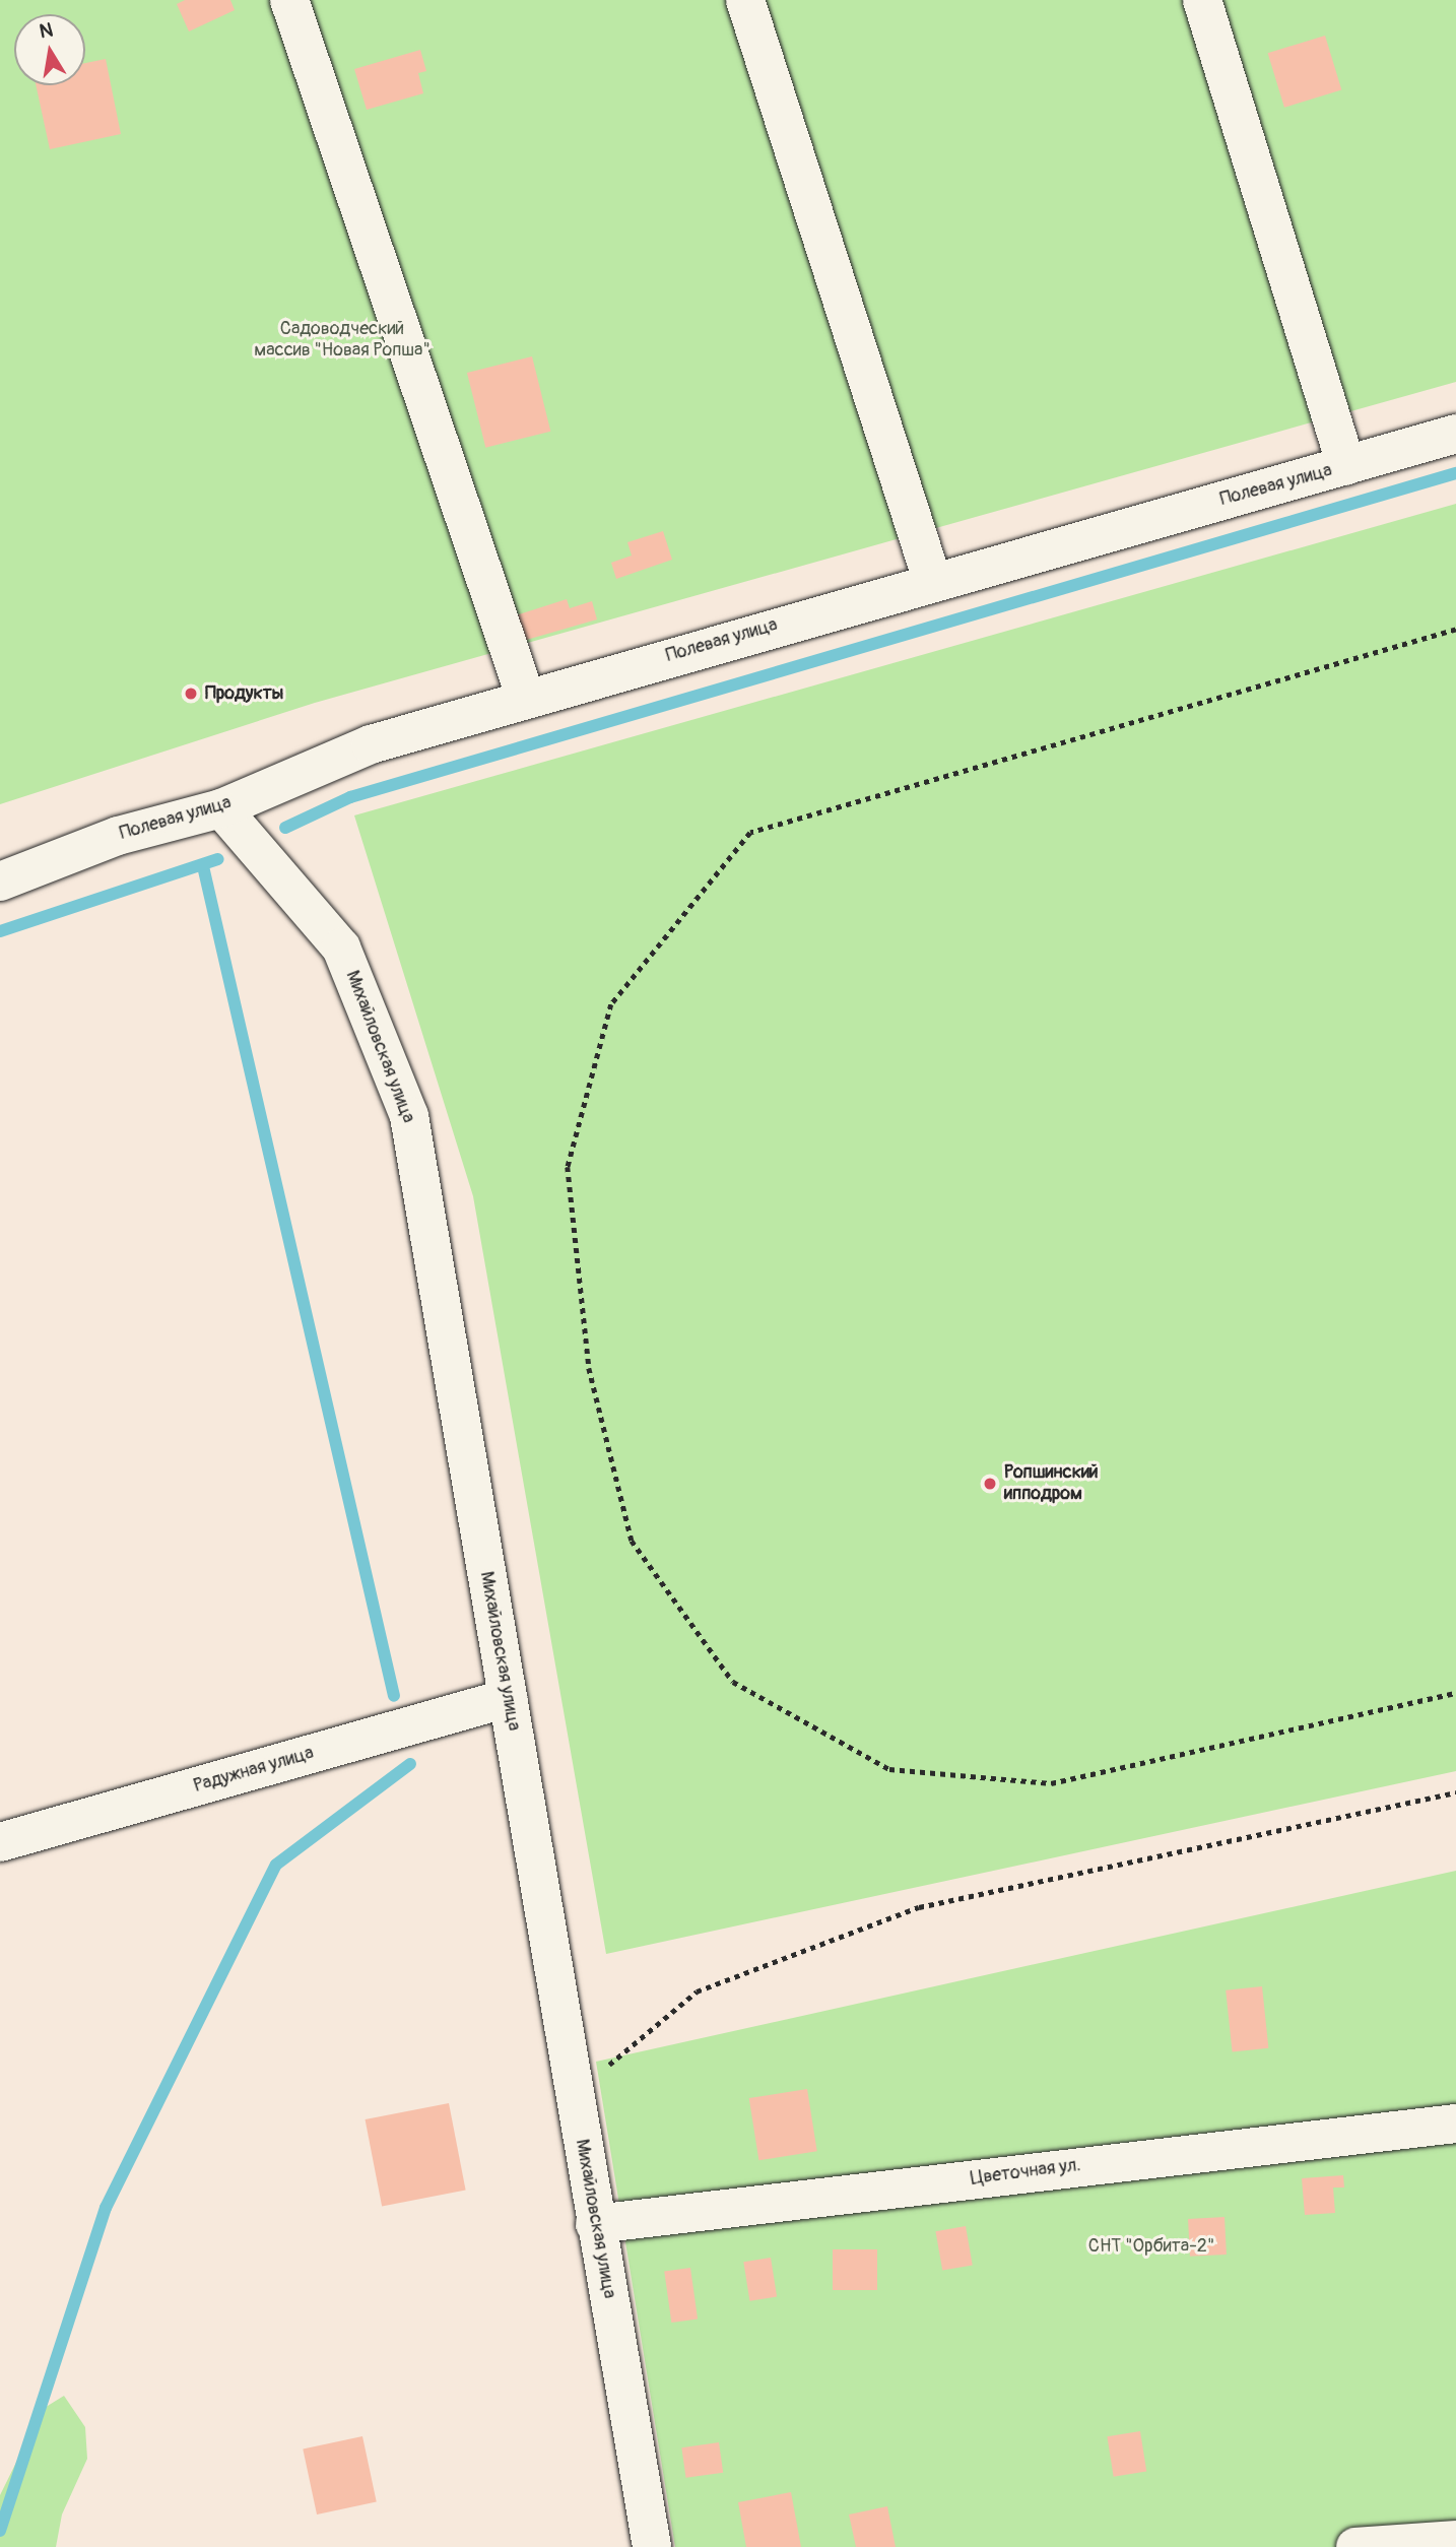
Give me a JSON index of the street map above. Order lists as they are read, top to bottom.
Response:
{
  "streets": {
    "street": [
      "Полевая улица",
      "Михайловская улица",
      "Радужная улица",
      "Цветочная ул."
    ]
  },
  "crossings": [
    ["Полевая улица", "Михайловская улица"],
    ["Михайловская улица", "Радужная улица"],
    ["Михайловская улица", "Цветочная ул."]
  ],
  "parks": ["Садоводческий массив \"Новая Ропша\"", "СНТ \"Орбита-2\""],
  "places": ["Продукты", "Ропшинский ипподром"],
  "north": "top"
}
